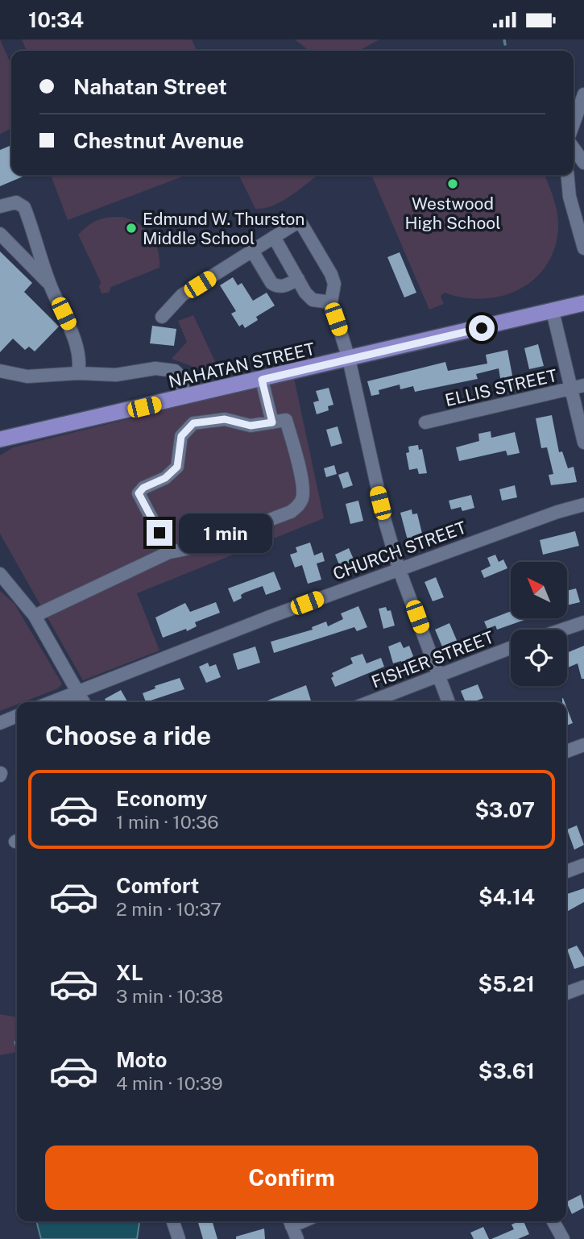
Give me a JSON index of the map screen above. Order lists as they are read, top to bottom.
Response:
{
  "streets": {
    "main road": ["NAHATAN STREET"],
    "street": ["ELLIS STREET", "CHURCH STREET", "FISHER STREET"]
  },
  "places": ["Westwood High School", "Edmund W. Thurston Middle School"],
  "north": "top left",
  "page": {
    "status": "10:34",
    "banner": ["Nahatan Street", "Chestnut Avenue"],
    "bubble": "1 min",
    "heading": "Choose a ride",
    "list": [
      {
        "name": "Economy",
        "note": "1 min · 10:36",
        "value": "$3.07"
      },
      {
        "name": "Comfort",
        "note": "2 min · 10:37",
        "value": "$4.14"
      },
      {
        "name": "XL",
        "note": "3 min · 10:38",
        "value": "$5.21"
      },
      {
        "name": "Moto",
        "note": "4 min · 10:39",
        "value": "$3.61"
      }
    ],
    "buttons": "Confirm"
  }
}
